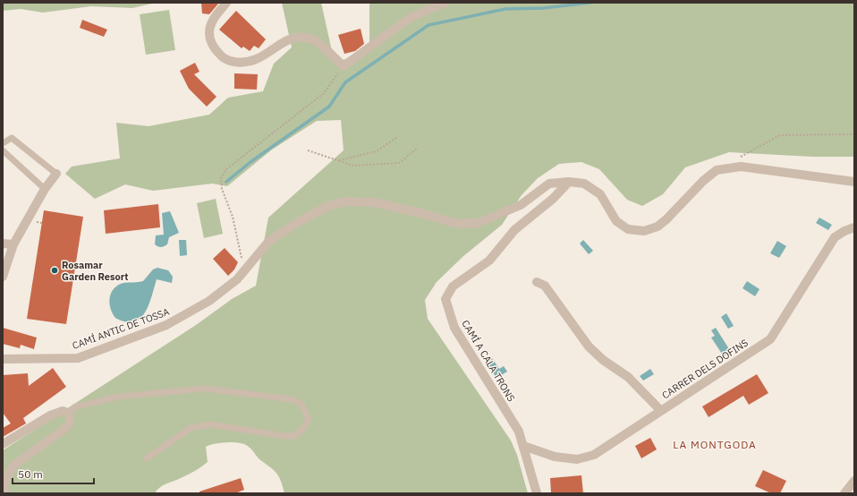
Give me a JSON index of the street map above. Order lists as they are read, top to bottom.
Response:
{
  "streets": {
    "street": ["CAMÍ ANTIC DE TOSSA", "CAMÍ A CALA TRONS", "CARRER DELS DOFINS"]
  },
  "crossings": [
    ["CAMÍ ANTIC DE TOSSA", "CAMÍ A CALA TRONS"],
    ["CAMÍ A CALA TRONS", "CARRER DELS DOFINS"]
  ],
  "districts": ["LA MONTGODA"],
  "places": ["Rosamar Garden Resort"],
  "scale_bar": "50 m"
}
